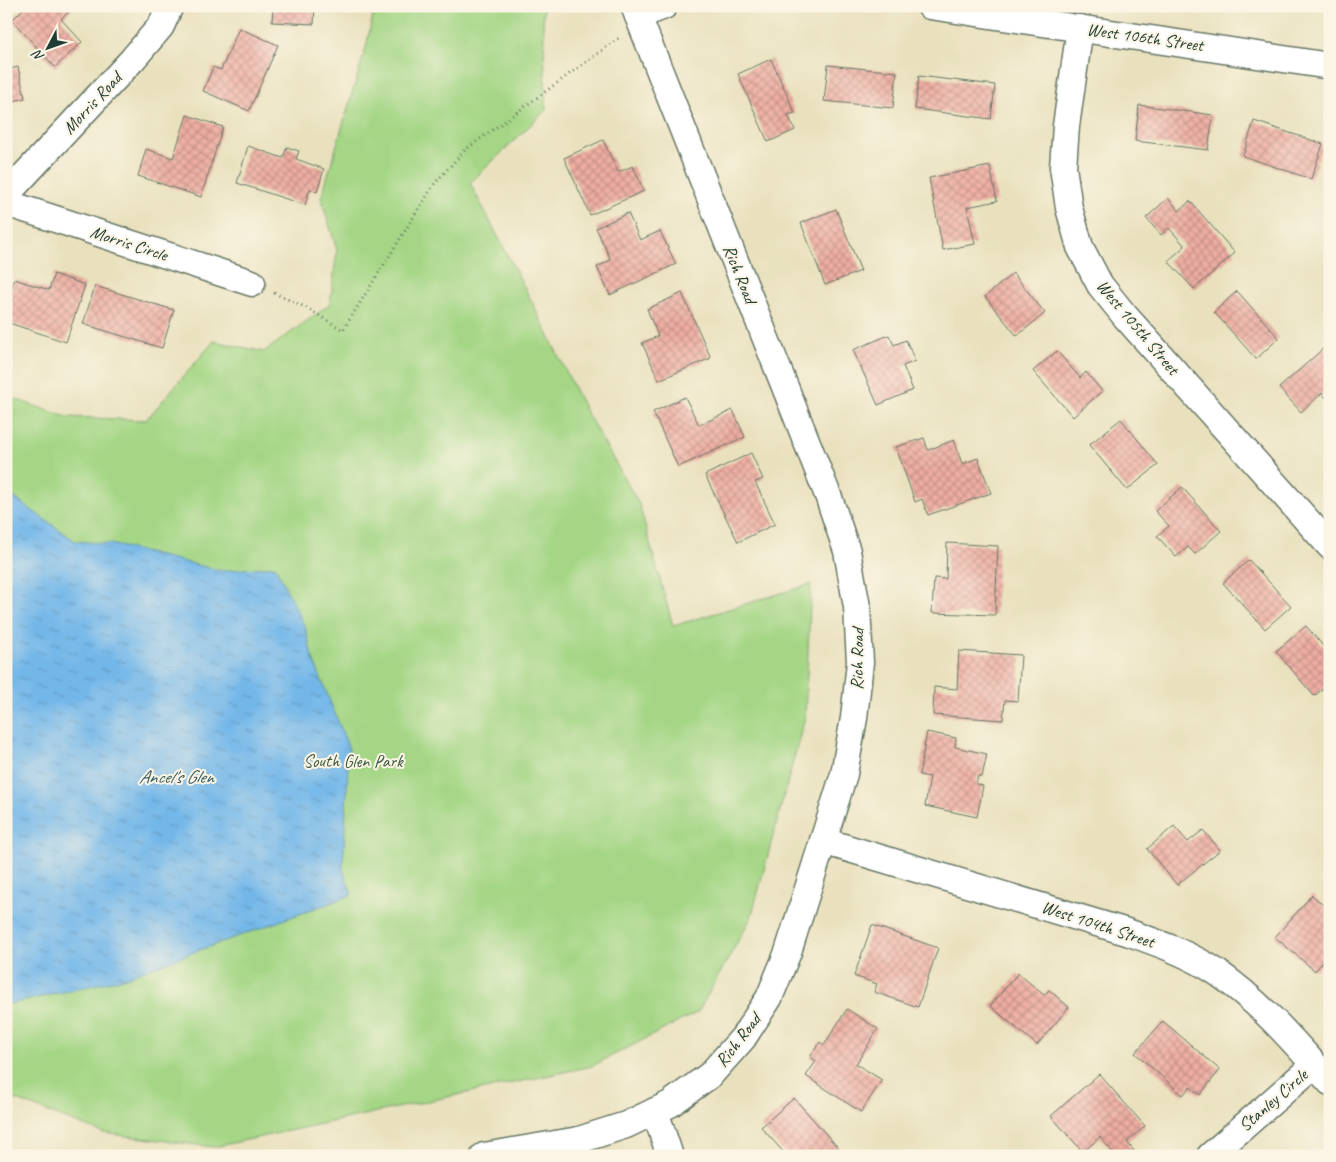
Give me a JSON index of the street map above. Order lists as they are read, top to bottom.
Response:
{
  "streets": {
    "street": [
      "West 106th Street",
      "Morris Road",
      "Morris Circle",
      "Rich Road",
      "West 105th Street",
      "West 104th Street",
      "Stanley Circle"
    ]
  },
  "crossings": [
    ["West 106th Street", "West 105th Street"],
    ["Rich Road", "West 104th Street"],
    ["West 104th Street", "Stanley Circle"]
  ],
  "water": ["Ancel's Glen"],
  "parks": ["South Glen Park"],
  "north": "bottom left"
}
